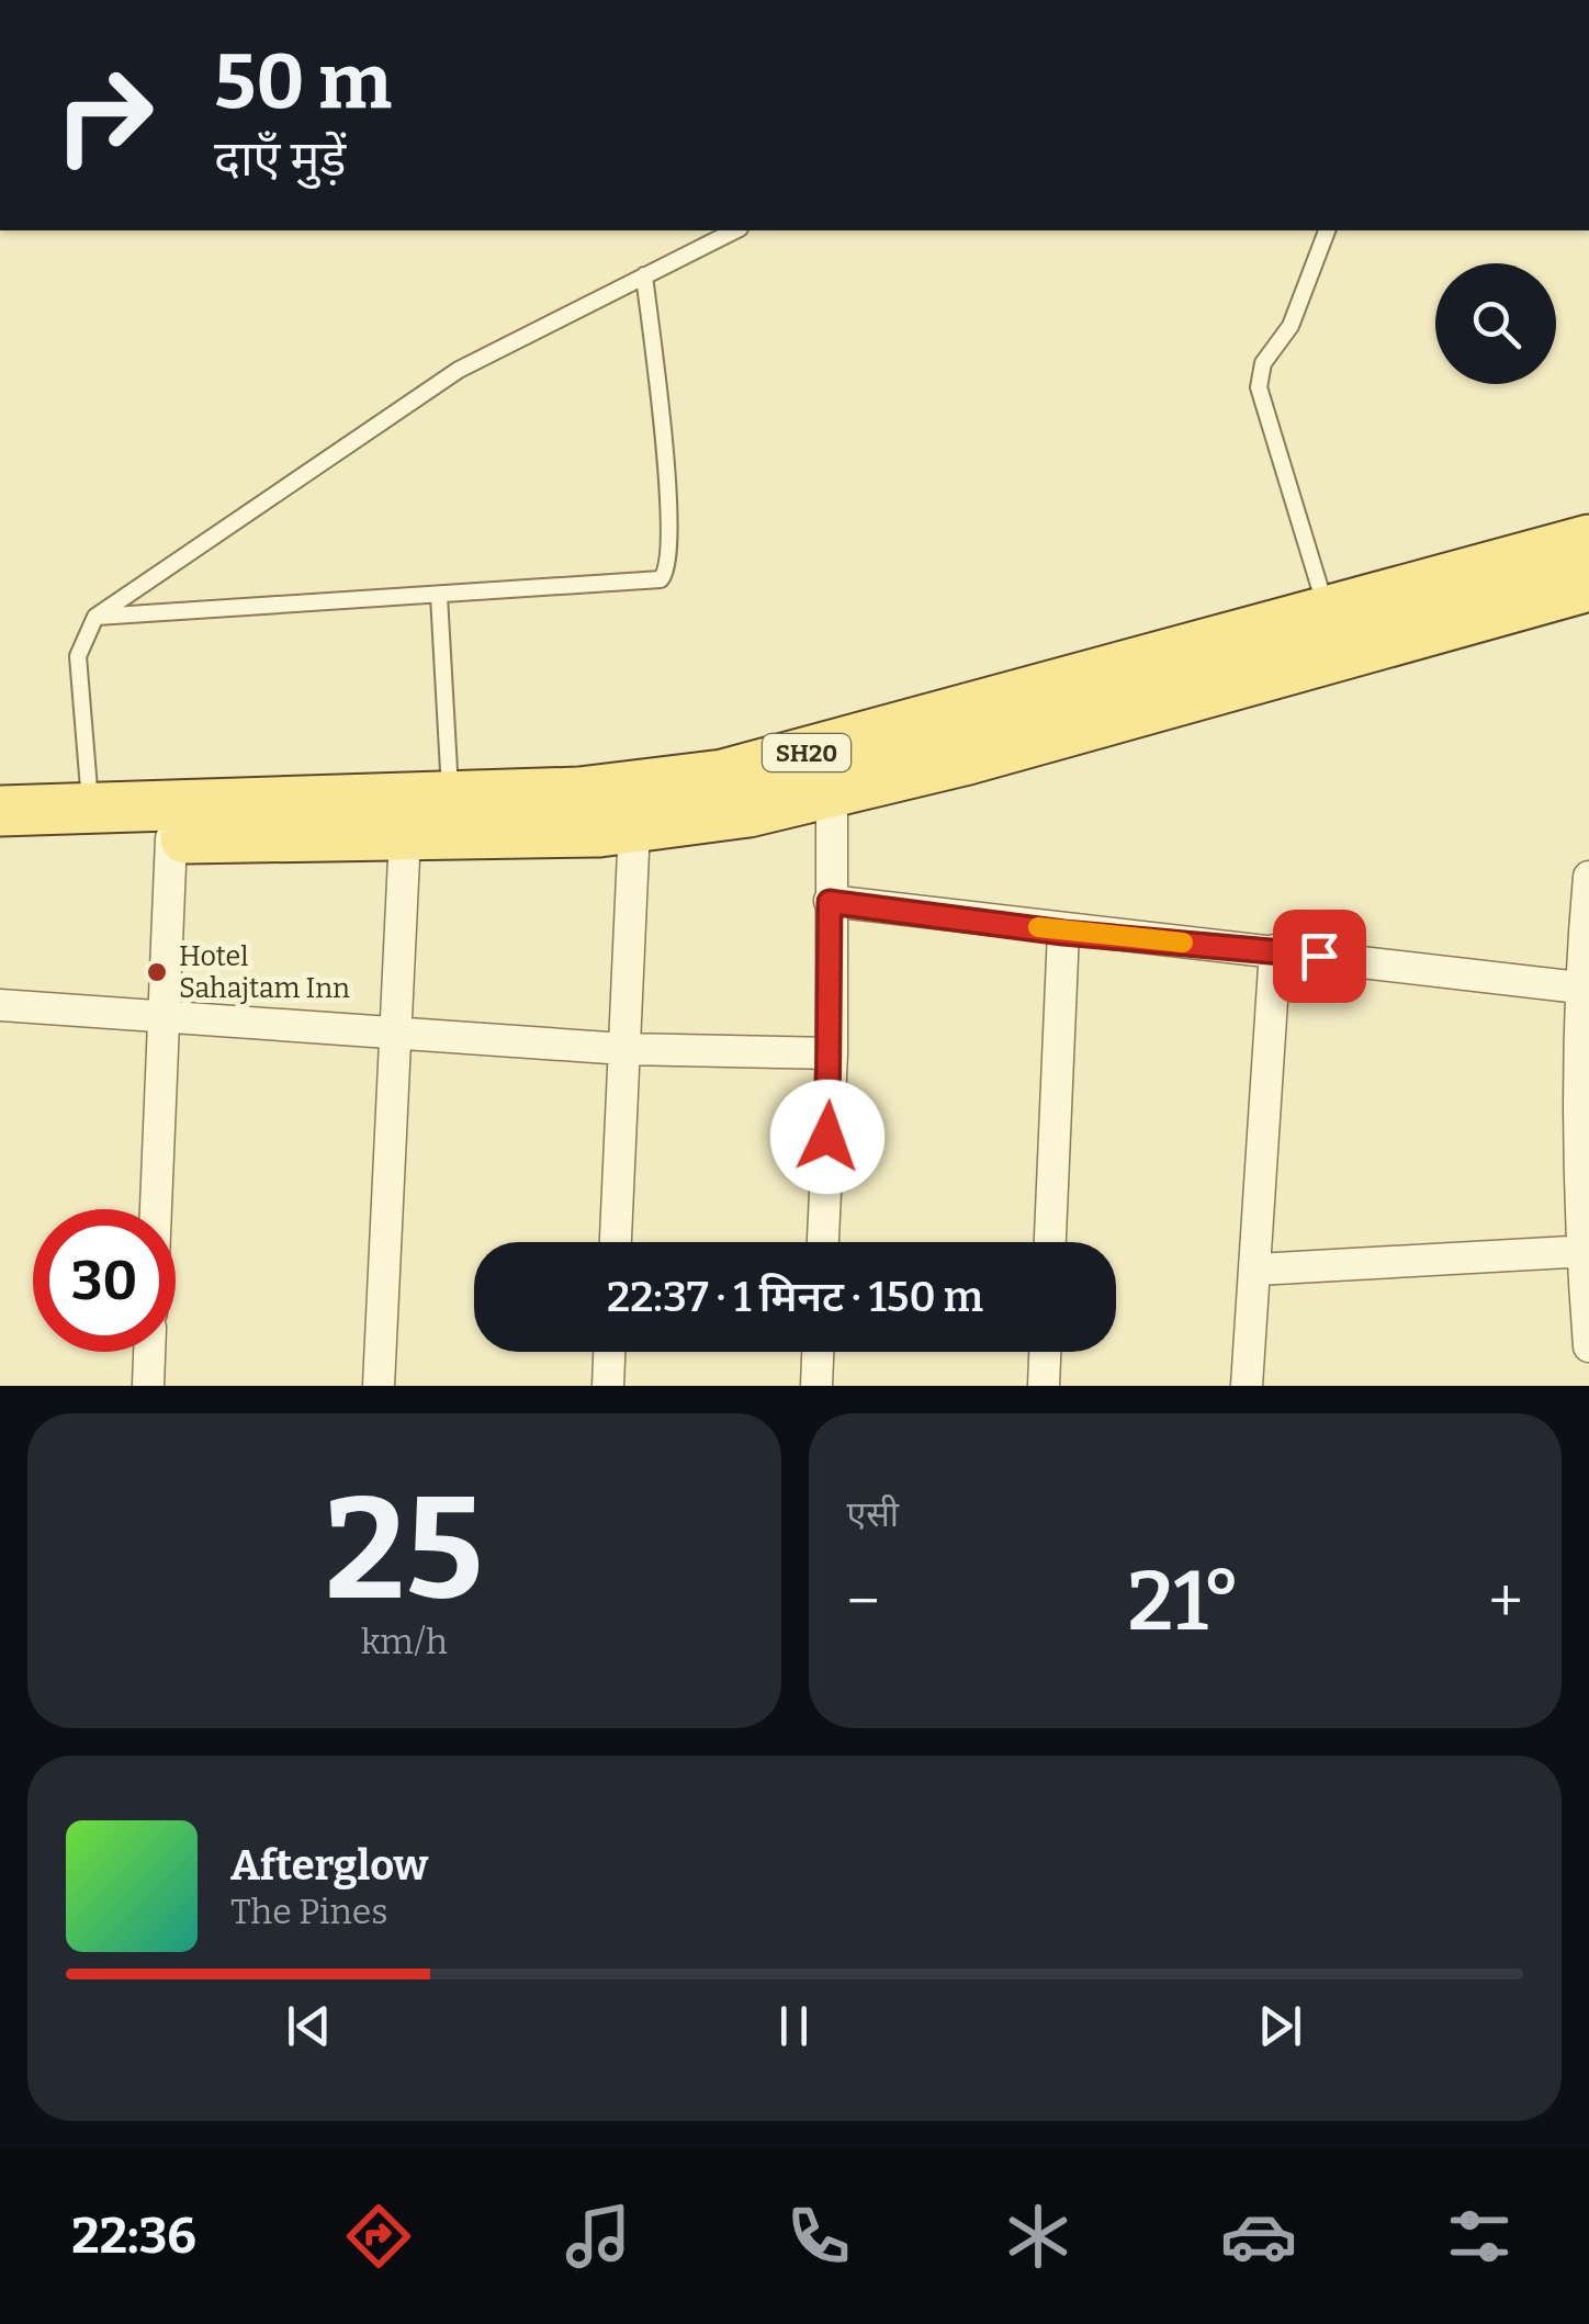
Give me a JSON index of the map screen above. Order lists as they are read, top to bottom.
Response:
{
  "streets": {
    "main road": ["SH20"]
  },
  "places": ["Hotel Sahajtam Inn"],
  "page": {
    "turn": ["50 m", "दाएँ मुड़ें"],
    "limit": "30",
    "trip": "22:37 · 1 मिनट · 150 m",
    "tile": [
      ["25", "km/h"],
      "एसी"
    ],
    "heat": ["−", "21°", "+"],
    "song": ["Afterglow", "The Pines"],
    "tabs": "22:36"
  }
}
